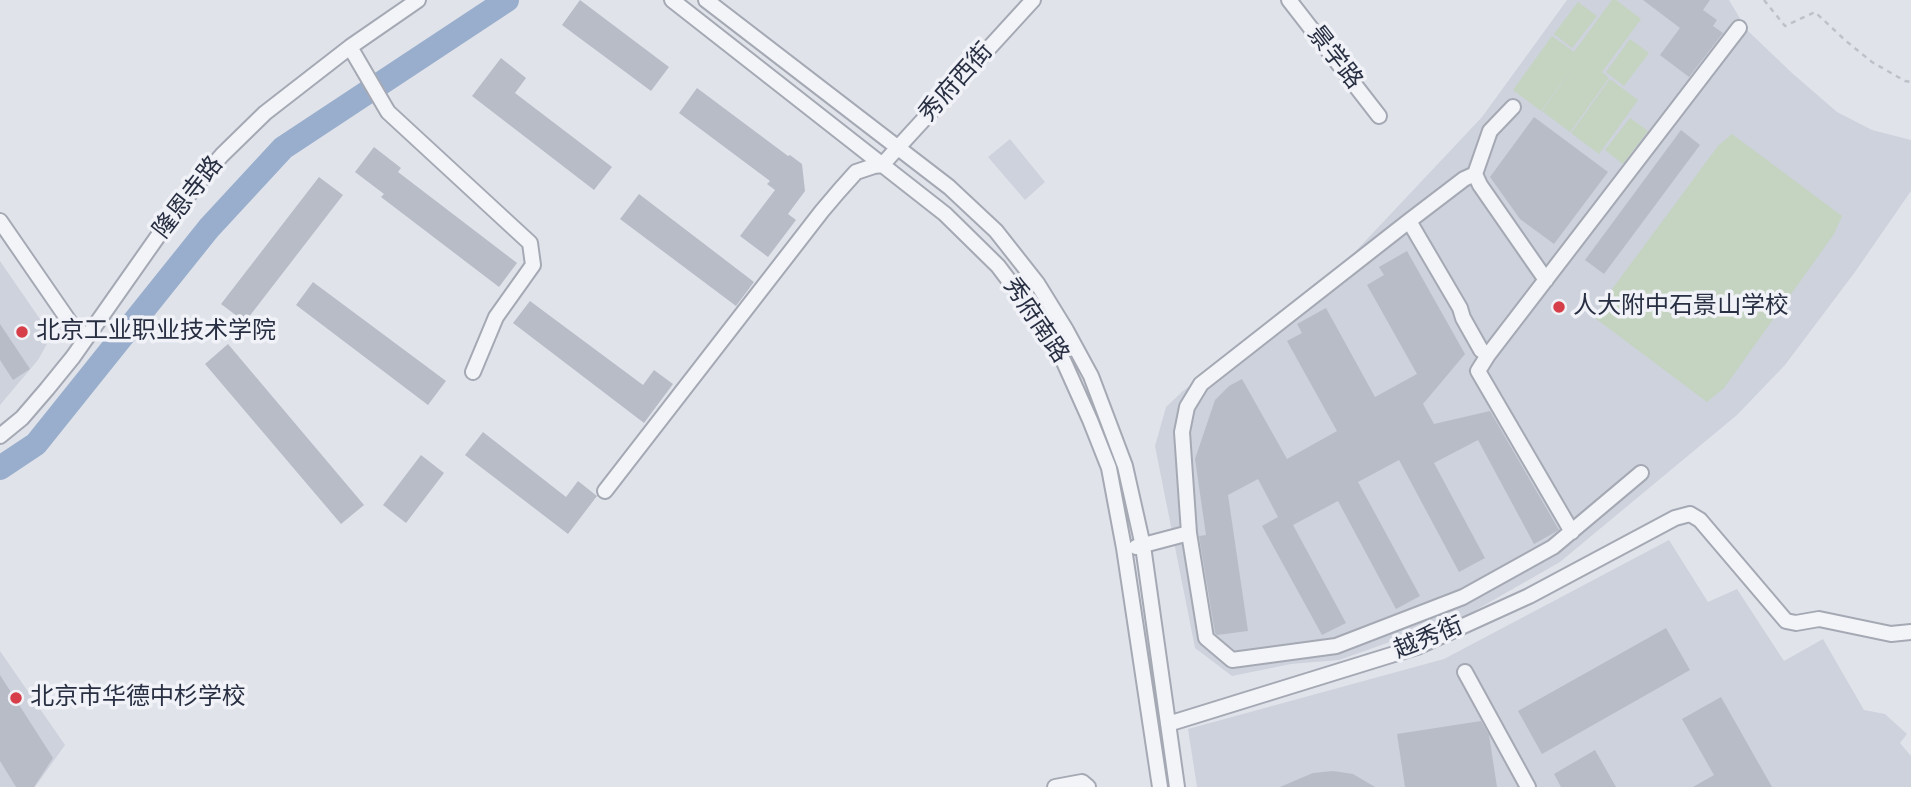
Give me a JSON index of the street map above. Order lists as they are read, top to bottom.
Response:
{
  "streets": {
    "street": [
      "景学路",
      "秀府西街",
      "隆恩寺路",
      "秀府南路",
      "越秀街"
    ]
  },
  "crossings": [
    ["秀府西街", "秀府南路"],
    ["秀府南路", "越秀街"]
  ],
  "places": ["人大附中石景山学校", "北京工业职业技术学院", "北京市华德中杉学校"]
}
